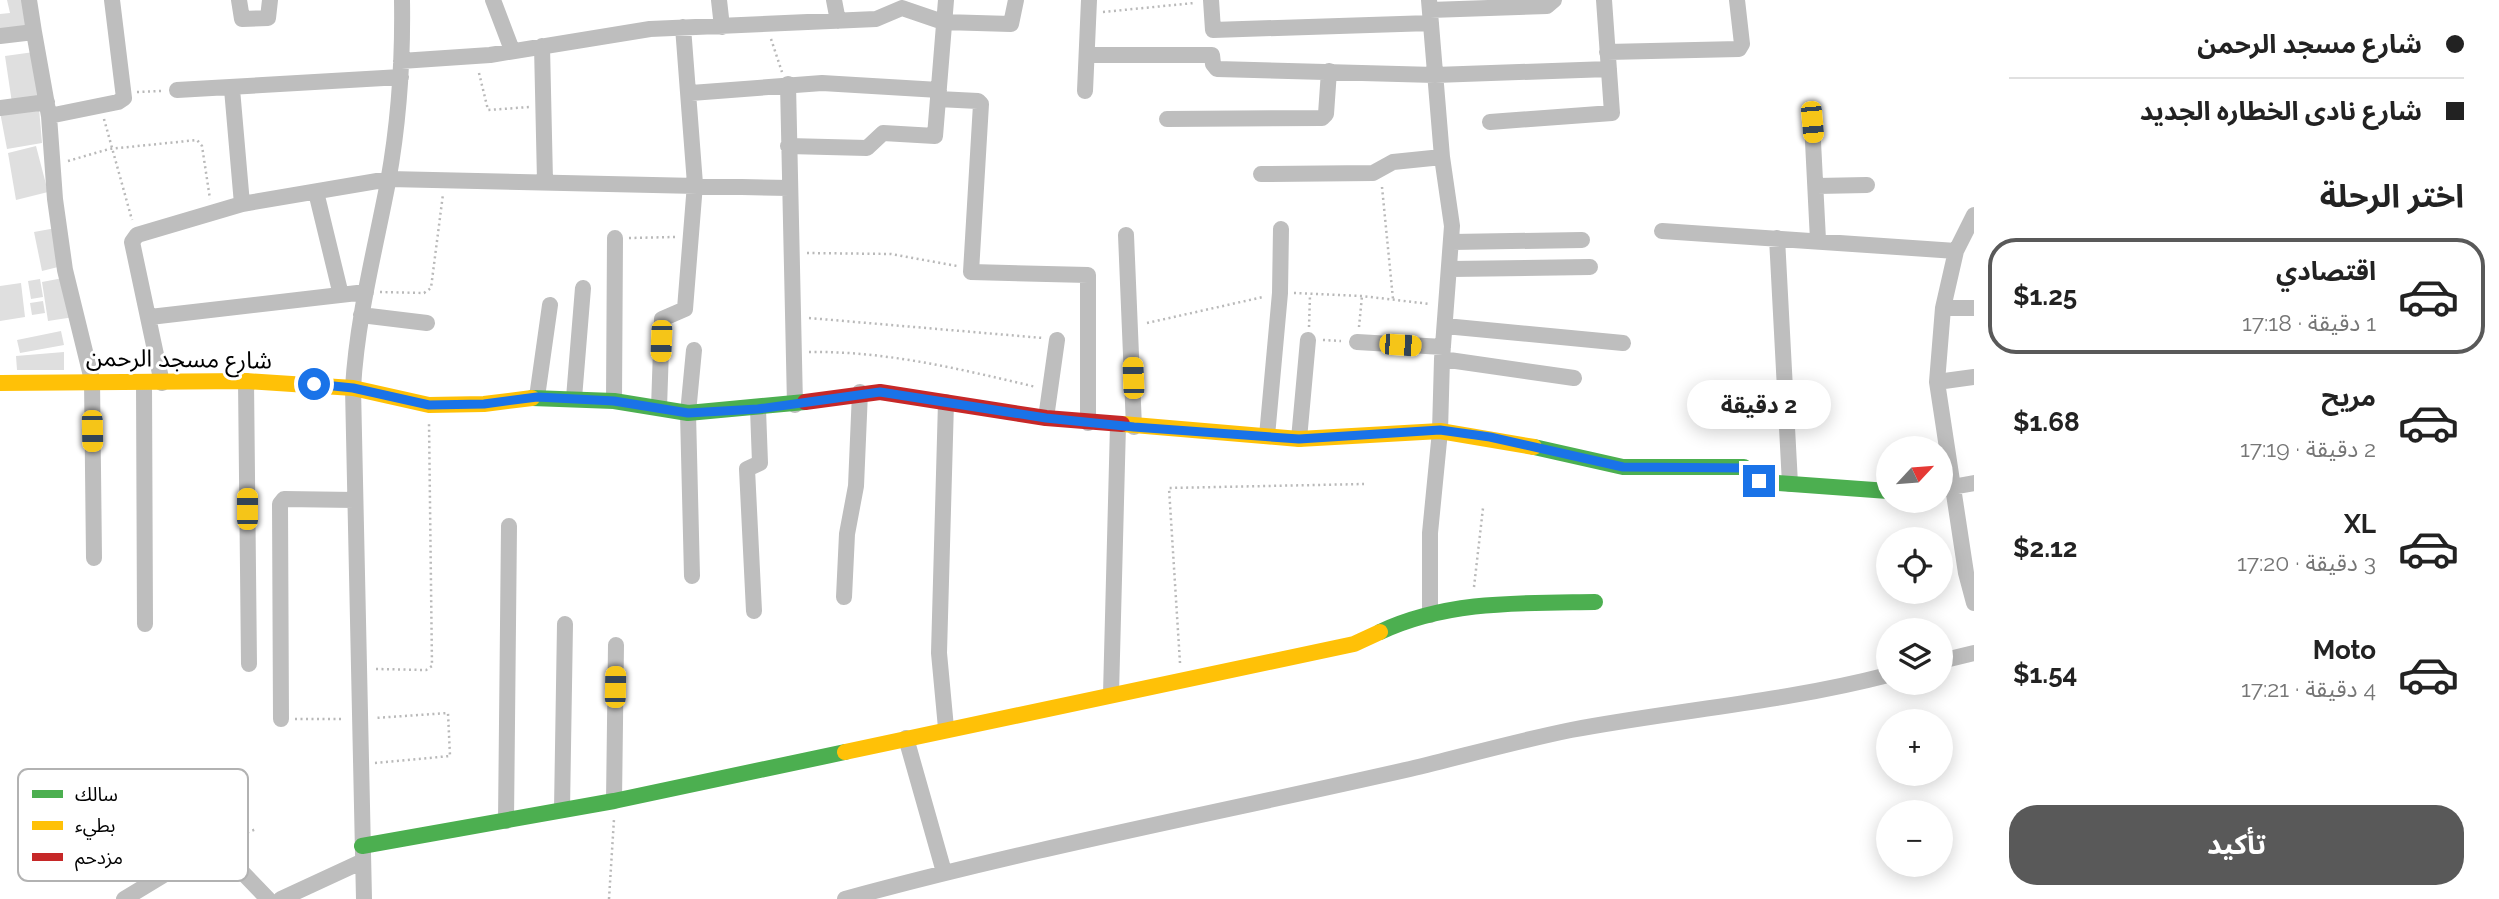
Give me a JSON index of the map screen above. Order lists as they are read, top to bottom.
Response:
{
  "streets": {
    "street": ["شارع مسجد الرحمن"]
  },
  "legend": ["سالك", "بطيء", "مزدحم"],
  "north": "top right",
  "page": {
    "banner": ["شارع مسجد الرحمن", "شارع نادى الخطاره الجديد"],
    "heading": "اختر الرحلة",
    "list": [
      {
        "name": "اقتصادي",
        "note": "1 دقيقة · 17:18",
        "value": "$1.25"
      },
      {
        "name": "مريح",
        "note": "2 دقيقة · 17:19",
        "value": "$1.68"
      },
      {
        "name": "XL",
        "note": "3 دقيقة · 17:20",
        "value": "$2.12"
      },
      {
        "name": "Moto",
        "note": "4 دقيقة · 17:21",
        "value": "$1.54"
      }
    ],
    "bubble": "2 دقيقة",
    "map_buttons": ["+", "−"],
    "buttons": "تأكيد"
  }
}
